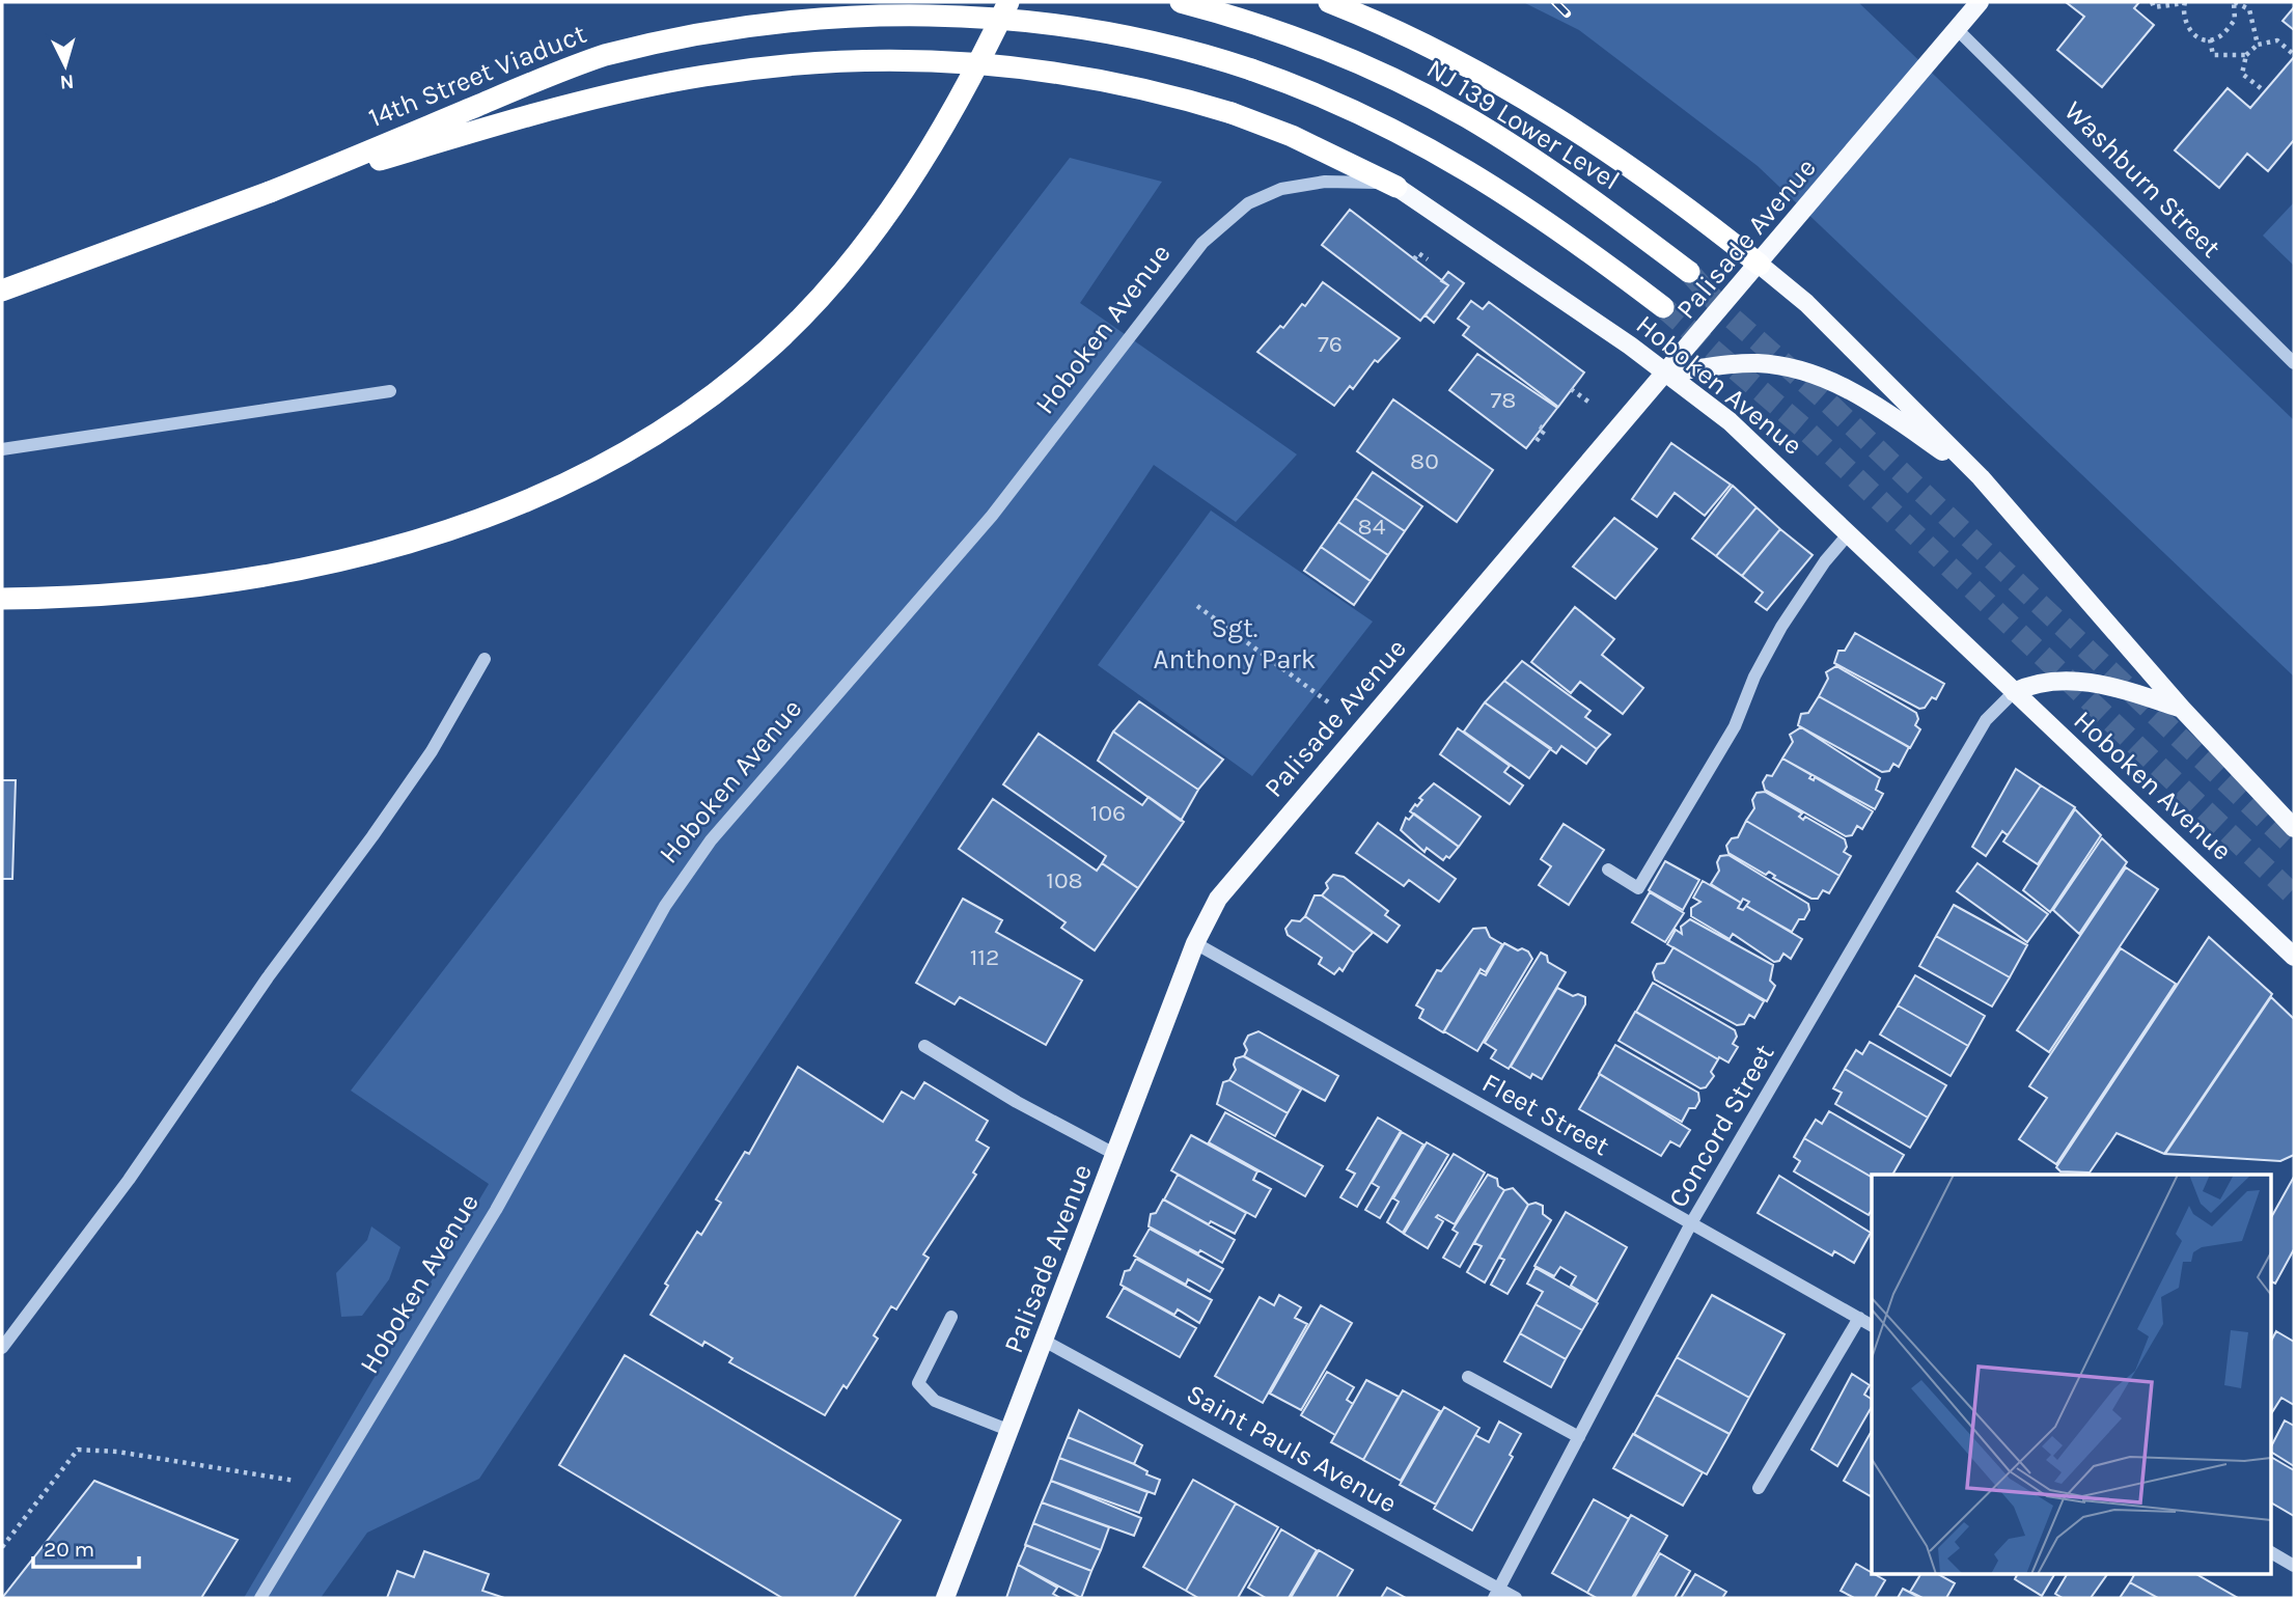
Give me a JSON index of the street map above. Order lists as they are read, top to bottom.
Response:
{
  "streets": {
    "highway": ["14th Street Viaduct", "NJ 139 Lower Level"],
    "main road": ["Palisade Avenue", "Hoboken Avenue"],
    "street": [
      "Washburn Street",
      "Fleet Street",
      "Concord Street",
      "Saint Pauls Avenue"
    ]
  },
  "crossings": [
    ["Washburn Street", "Palisade Avenue"],
    ["Palisade Avenue", "Hoboken Avenue"],
    ["Palisade Avenue", "Fleet Street"],
    ["Palisade Avenue", "Saint Pauls Avenue"],
    ["Hoboken Avenue", "Concord Street"],
    ["Fleet Street", "Concord Street"],
    ["Concord Street", "Saint Pauls Avenue"]
  ],
  "parks": ["Sgt. Anthony Park"],
  "house_numbers": [
    "76",
    "78",
    "80",
    "84",
    "106",
    "108",
    "112"
  ],
  "scale_bar": "20 m",
  "north": "bottom"
}
